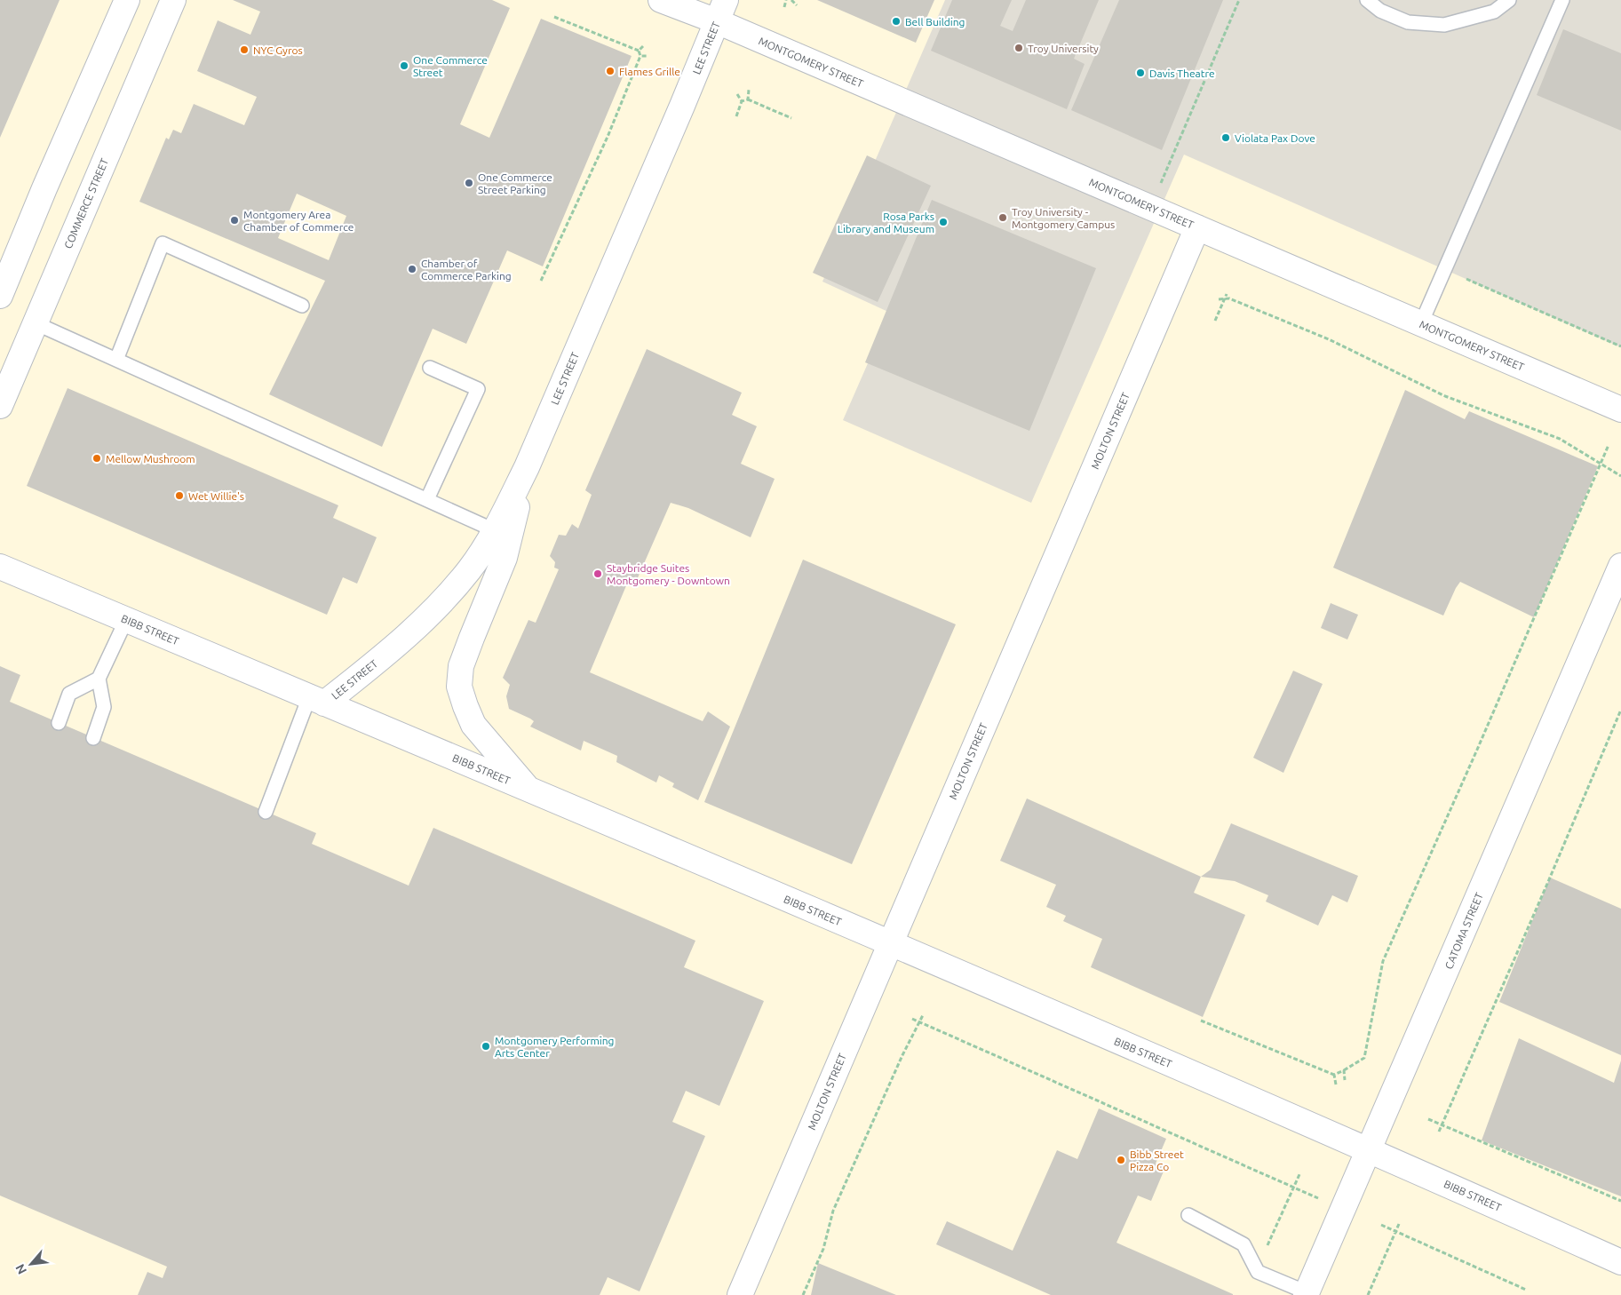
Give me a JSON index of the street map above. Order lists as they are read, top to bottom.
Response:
{
  "streets": {
    "street": [
      "LEE STREET",
      "MONTGOMERY STREET",
      "COMMERCE STREET",
      "MOLTON STREET",
      "BIBB STREET",
      "CATOMA STREET"
    ]
  },
  "crossings": [
    ["LEE STREET", "MONTGOMERY STREET"],
    ["LEE STREET", "BIBB STREET"],
    ["MONTGOMERY STREET", "MOLTON STREET"],
    ["MOLTON STREET", "BIBB STREET"],
    ["BIBB STREET", "CATOMA STREET"]
  ],
  "places": [
    "Bell Building",
    "Troy University",
    "NYC Gyros",
    "One Commerce Street",
    "Flames Grille",
    "Davis Theatre",
    "Violata Pax Dove",
    "One Commerce Street Parking",
    "Troy University - Montgomery Campus",
    "Montgomery Area Chamber of Commerce",
    "Rosa Parks Library and Museum",
    "Chamber of Commerce Parking",
    "Mellow Mushroom",
    "Wet Willie's",
    "Staybridge Suites Montgomery - Downtown",
    "Montgomery Performing Arts Center",
    "Bibb Street Pizza Co"
  ],
  "north": "bottom left"
}
